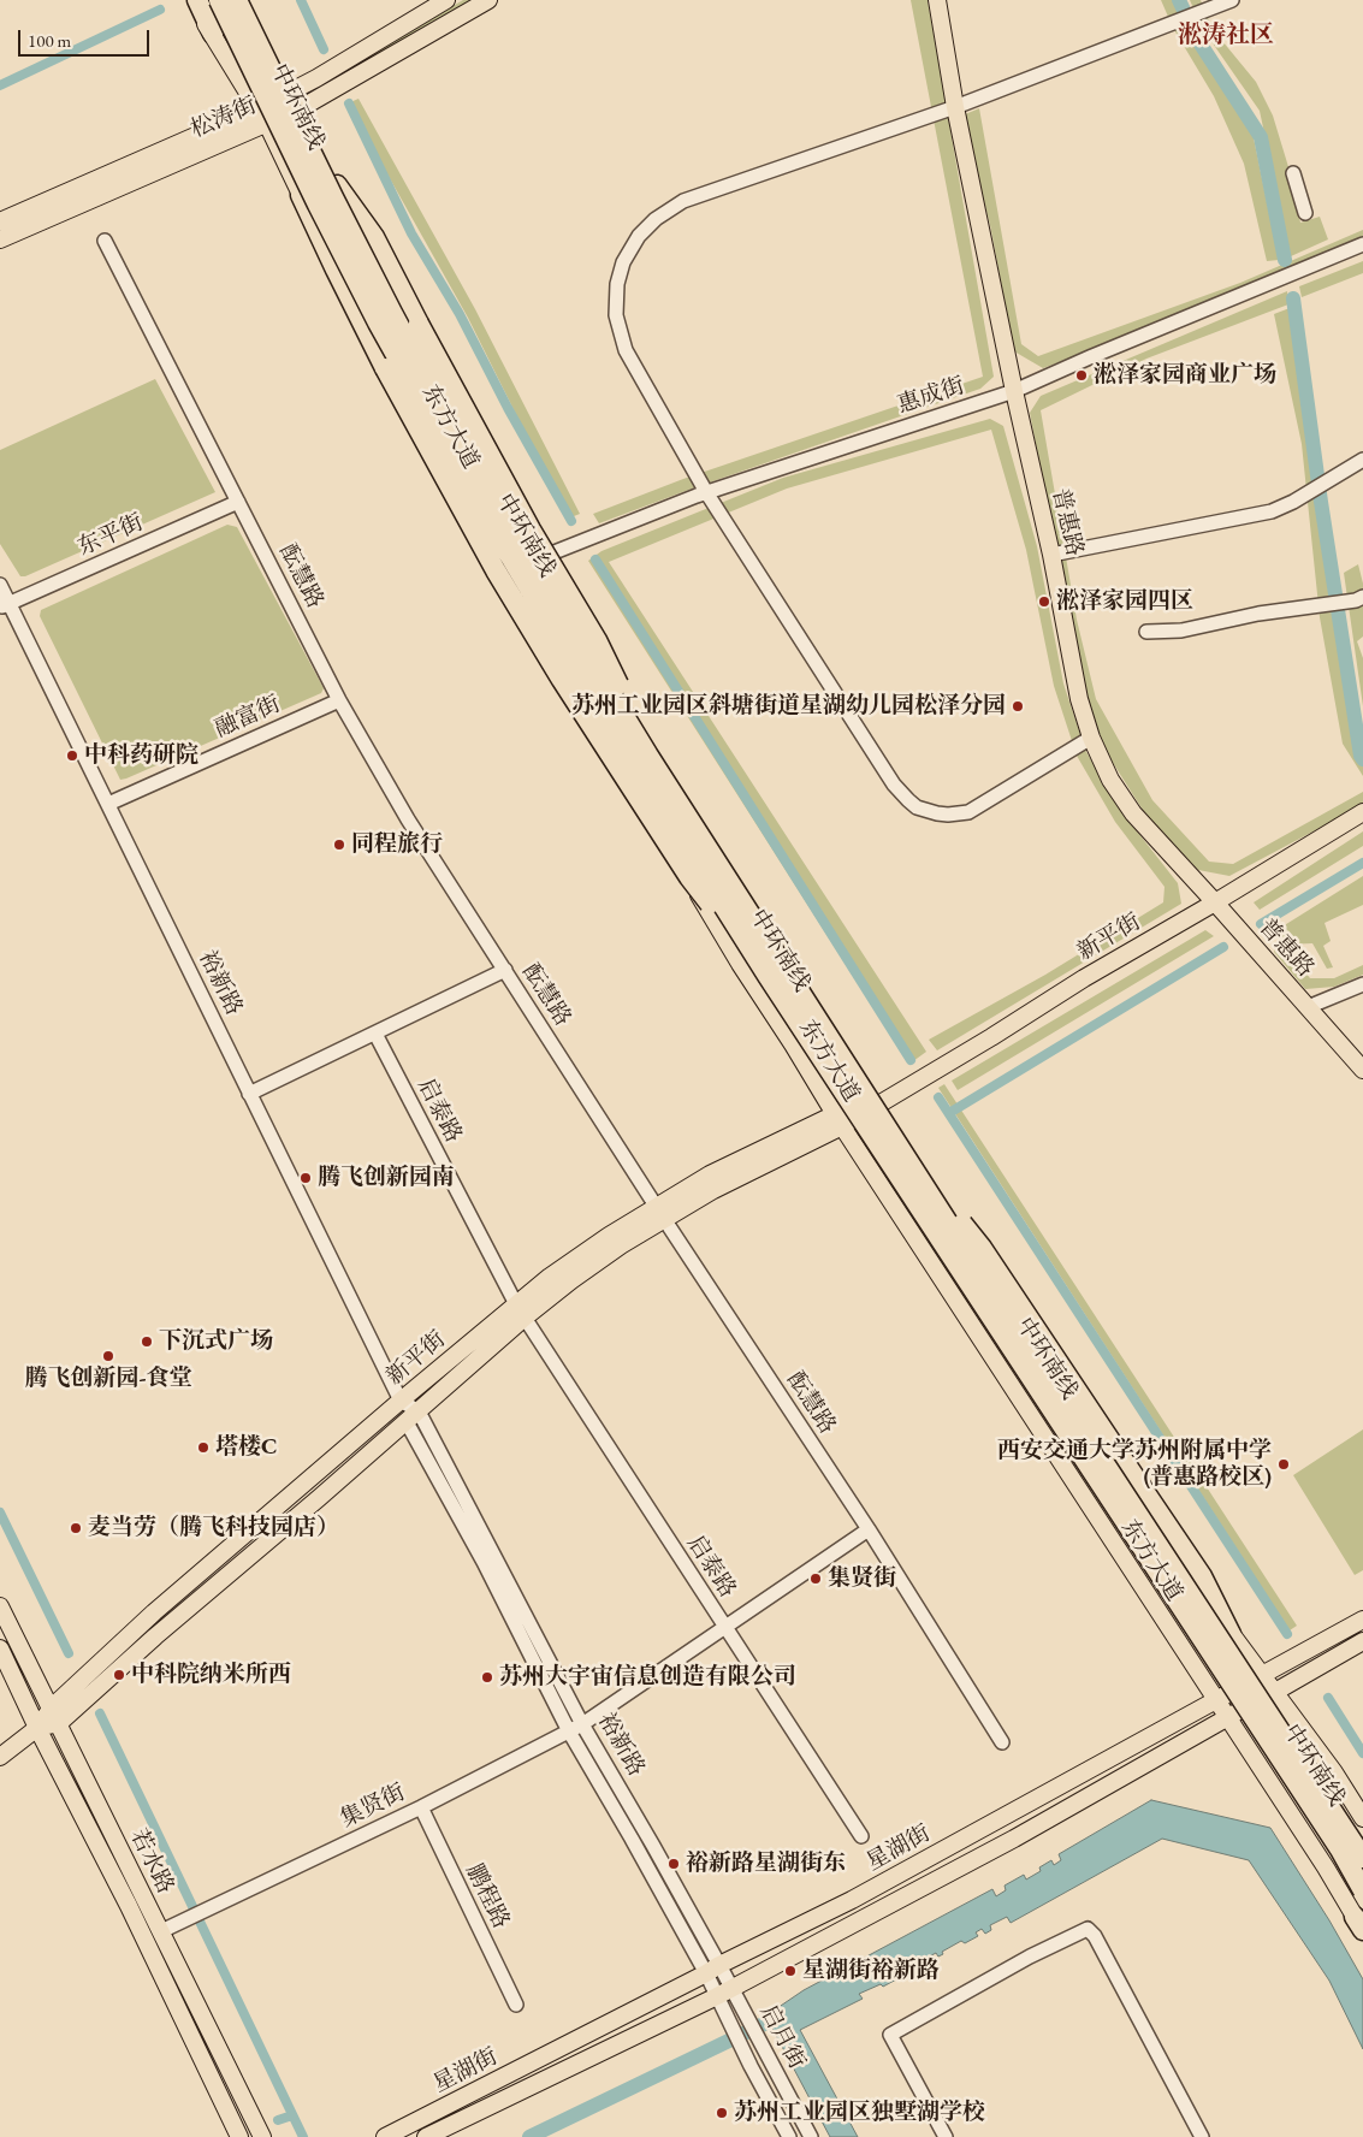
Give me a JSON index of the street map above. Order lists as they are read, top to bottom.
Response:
{
  "streets": {
    "highway": ["中环南线"],
    "main road": [
      "松涛街",
      "东方大道",
      "普惠路",
      "新平街",
      "裕新路",
      "星湖街",
      "若水路"
    ],
    "street": [
      "惠成街",
      "东平街",
      "酝慧路",
      "融富街",
      "启泰路",
      "集贤街",
      "鹏程路",
      "启月街"
    ]
  },
  "crossings": [
    ["松涛街", "东方大道"],
    ["惠成街", "东方大道"],
    ["惠成街", "普惠路"],
    ["东方大道", "新平街"],
    ["东方大道", "星湖街"],
    ["普惠路", "新平街"],
    ["东平街", "酝慧路"],
    ["东平街", "裕新路"],
    ["酝慧路", "融富街"],
    ["酝慧路", "新平街"],
    ["酝慧路", "集贤街"],
    ["融富街", "裕新路"],
    ["新平街", "裕新路"],
    ["新平街", "启泰路"],
    ["新平街", "若水路"],
    ["裕新路", "集贤街"],
    ["裕新路", "星湖街"],
    ["裕新路", "启月街"],
    ["启泰路", "集贤街"],
    ["集贤街", "若水路"],
    ["集贤街", "鹏程路"],
    ["星湖街", "启月街"]
  ],
  "districts": ["淞涛社区"],
  "places": [
    "淞泽家园商业广场",
    "淞泽家园四区",
    "苏州工业园区斜塘街道星湖幼儿园松泽分园",
    "中科药研院",
    "同程旅行",
    "腾飞创新园南",
    "下沉式广场",
    "腾飞创新园-食堂",
    "塔楼C",
    "西安交通大学苏州附属中学 (普惠路校区)",
    "麦当劳（腾飞科技园店）",
    "集贤街",
    "中科院纳米所西",
    "苏州大宇宙信息创造有限公司",
    "裕新路星湖街东",
    "星湖街裕新路",
    "苏州工业园区独墅湖学校"
  ],
  "scale_bar": "100 m"
}
